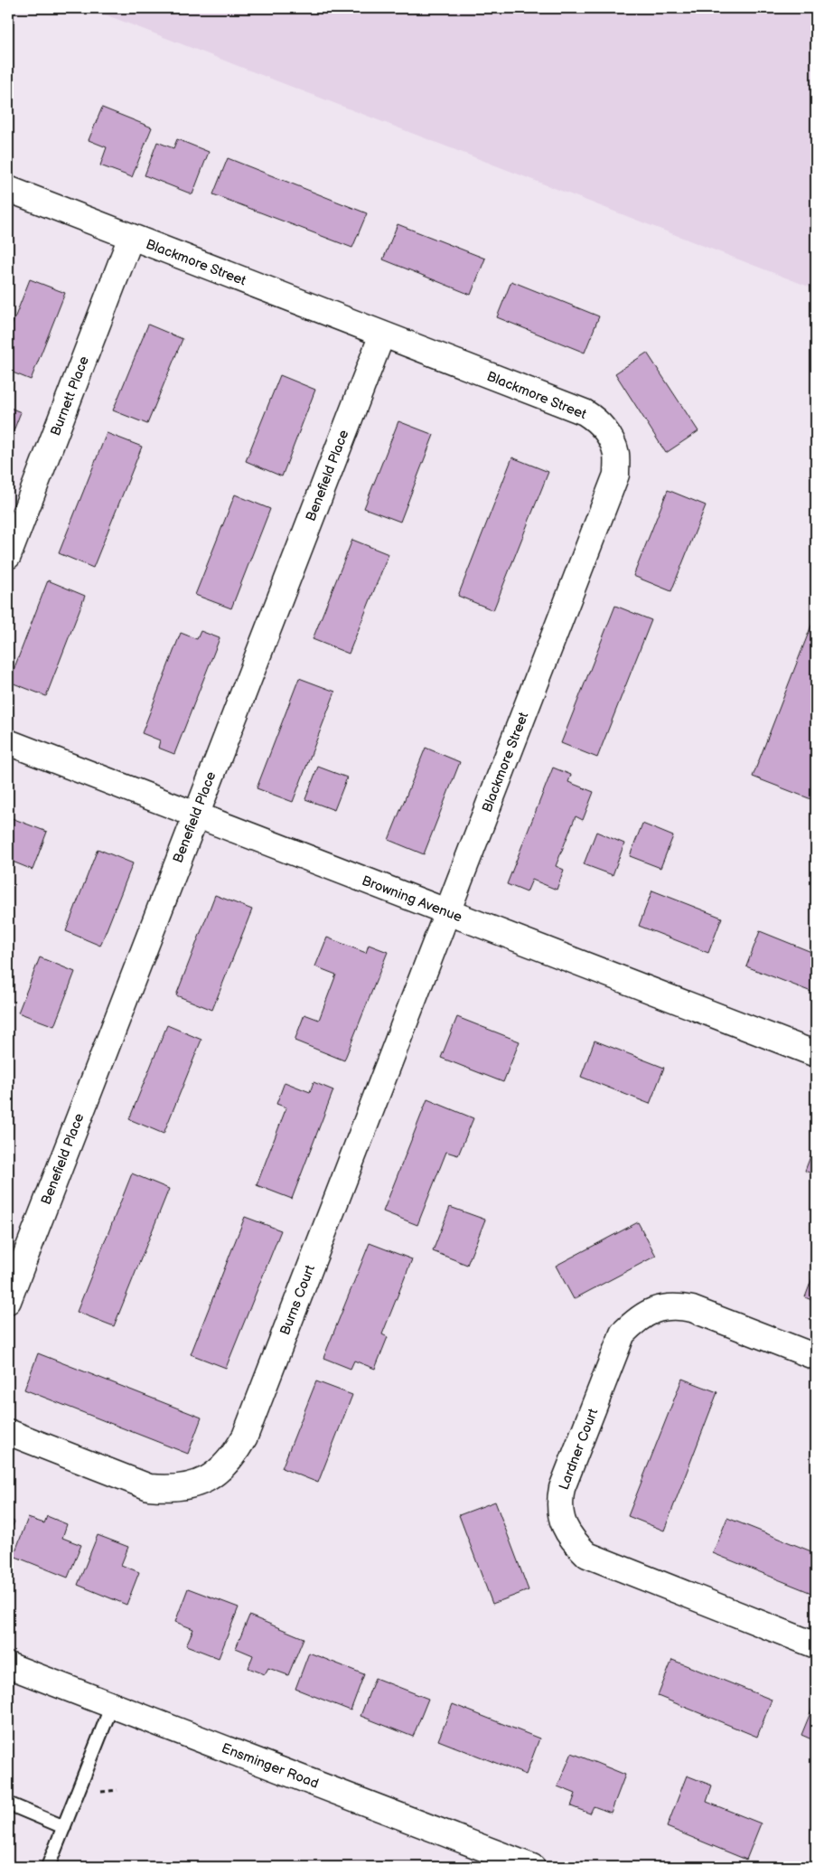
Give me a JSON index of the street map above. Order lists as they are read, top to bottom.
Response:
{
  "streets": {
    "street": [
      "Blackmore Street",
      "Burnett Place",
      "Benefield Place",
      "Browning Avenue",
      "Burns Court",
      "Lardner Court",
      "Ensminger Road"
    ]
  },
  "crossings": [
    ["Blackmore Street", "Burnett Place"],
    ["Blackmore Street", "Benefield Place"],
    ["Blackmore Street", "Browning Avenue"],
    ["Blackmore Street", "Burns Court"],
    ["Benefield Place", "Browning Avenue"],
    ["Browning Avenue", "Burns Court"]
  ]
}
